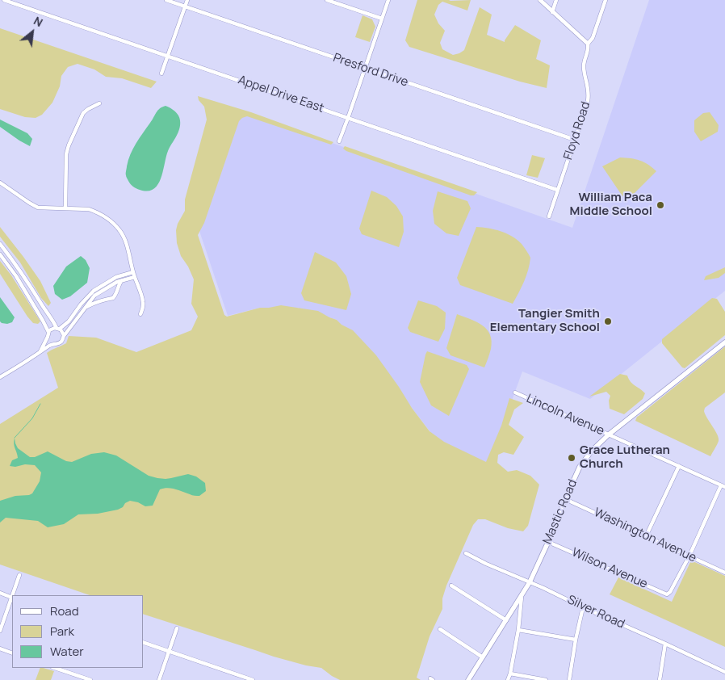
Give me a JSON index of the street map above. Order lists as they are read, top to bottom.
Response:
{
  "streets": {
    "main road": ["Mastic Road"],
    "street": [
      "Presford Drive",
      "Appel Drive East",
      "Floyd Road",
      "Lincoln Avenue",
      "Washington Avenue",
      "Wilson Avenue",
      "Silver Road"
    ]
  },
  "crossings": [
    ["Presford Drive", "Floyd Road"],
    ["Appel Drive East", "Floyd Road"],
    ["Lincoln Avenue", "Mastic Road"],
    ["Mastic Road", "Washington Avenue"],
    ["Mastic Road", "Wilson Avenue"],
    ["Mastic Road", "Silver Road"],
    ["Washington Avenue", "Wilson Avenue"]
  ],
  "places": ["William Paca Middle School", "Tangier Smith Elementary School", "Grace Lutheran Church"],
  "legend": ["Road", "Park", "Water"],
  "north": "top right"
}
